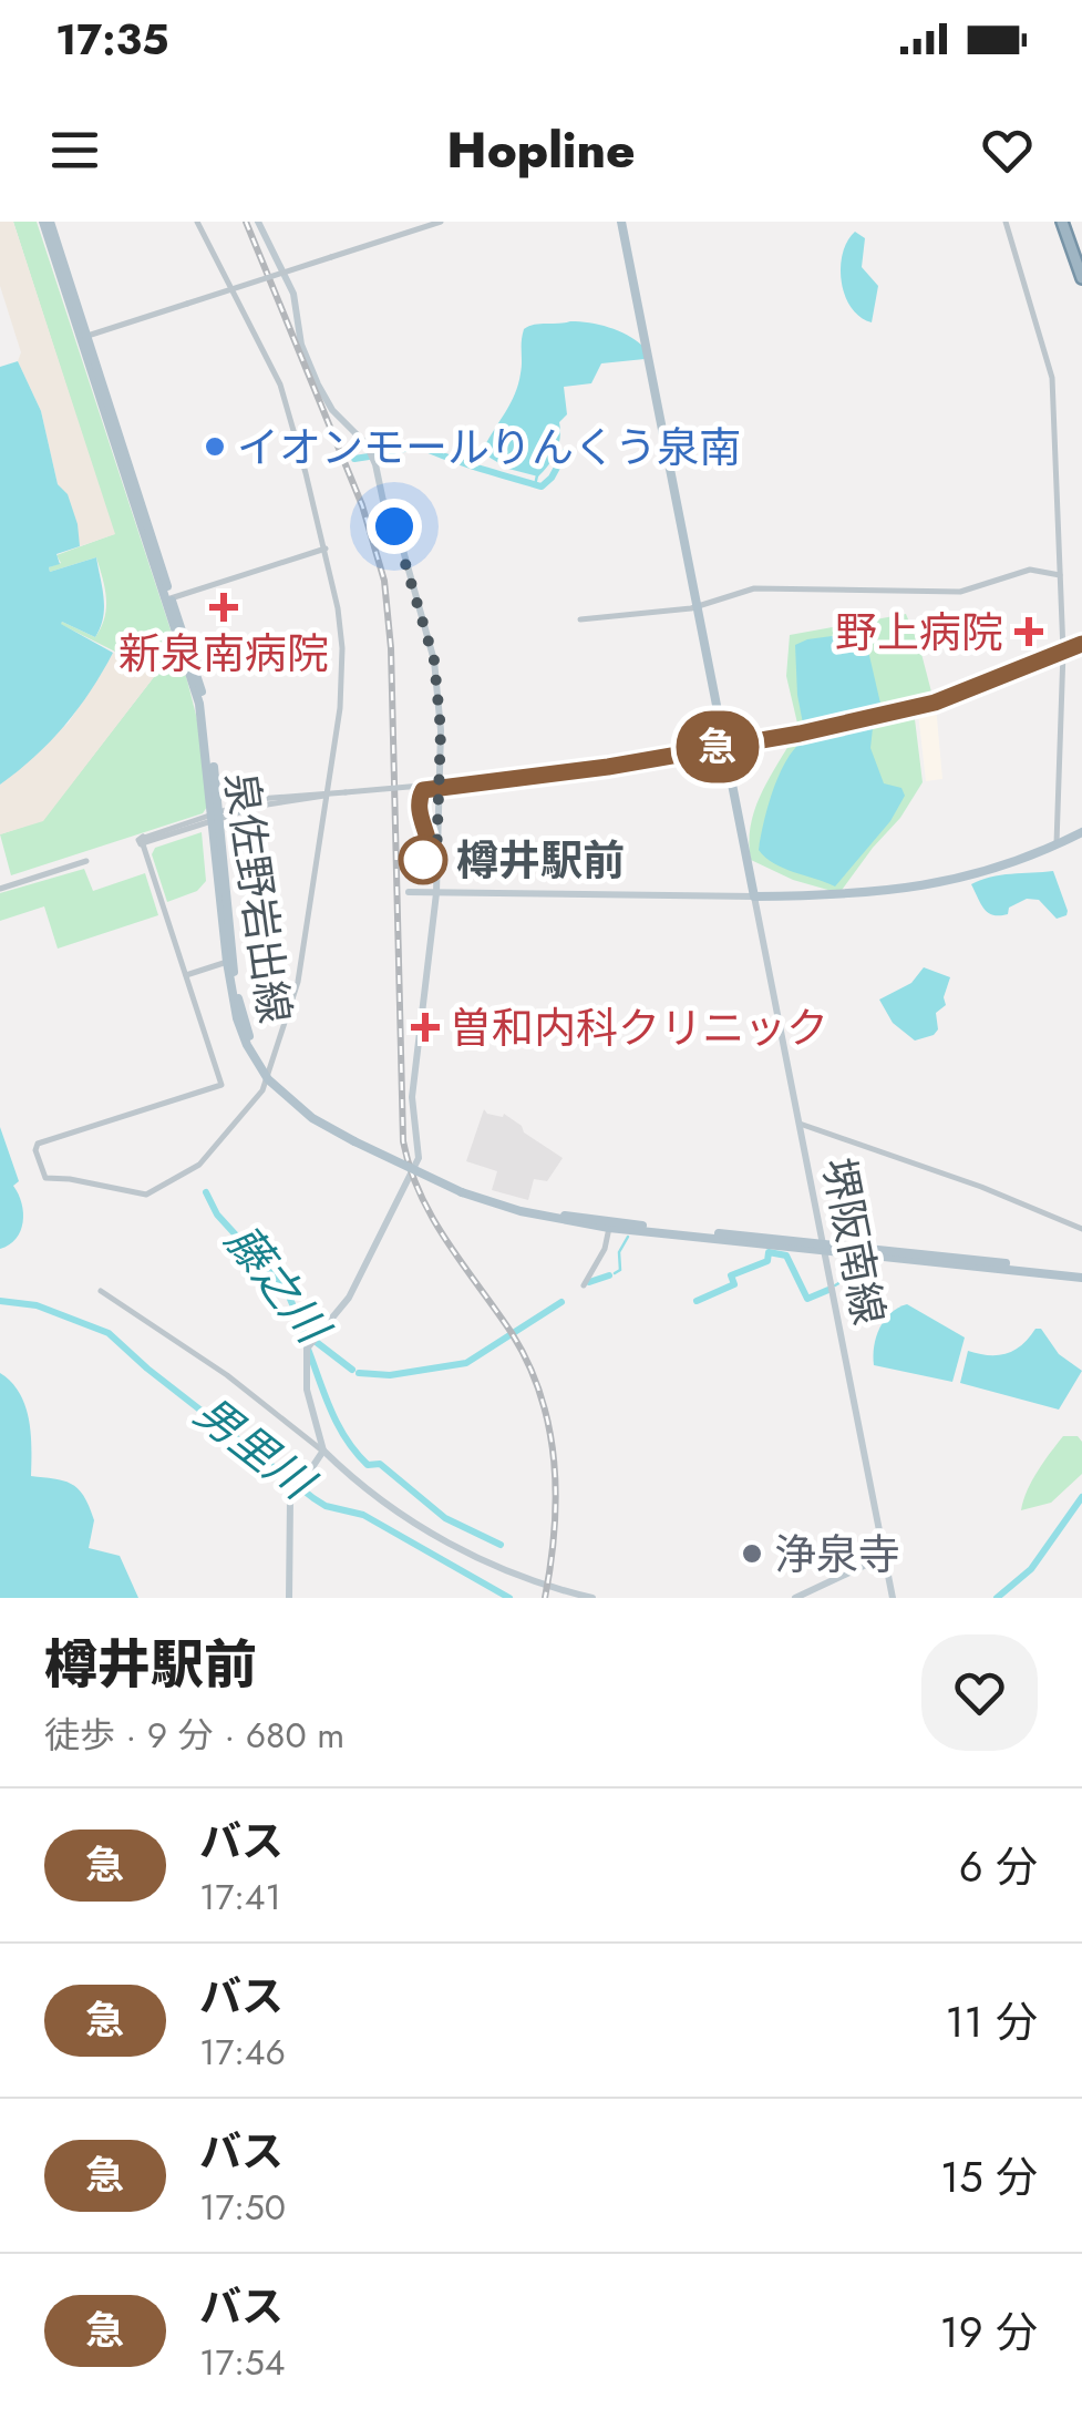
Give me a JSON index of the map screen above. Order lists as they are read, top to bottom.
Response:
{
  "streets": {
    "main road": ["泉佐野岩出線", "堺阪南線"]
  },
  "crossings": [
    ["泉佐野岩出線", "堺阪南線"]
  ],
  "water": ["藤之川", "男里川"],
  "places": {
    "other": ["イオンモールりんくう泉南", "樽井駅前", "浄泉寺"],
    "health": ["新泉南病院", "野上病院", "曽和内科クリニック"]
  },
  "lines": ["bus line 急"],
  "page": {
    "status": "17:35",
    "header": "Hopline",
    "on_map": "急",
    "heading": ["樽井駅前", "徒歩 · 9 分 · 680 m"],
    "list": [
      {
        "mark": "急",
        "name": "バス",
        "note": "17:41",
        "value": "6 分"
      },
      {
        "mark": "急",
        "name": "バス",
        "note": "17:46",
        "value": "11 分"
      },
      {
        "mark": "急",
        "name": "バス",
        "note": "17:50",
        "value": "15 分"
      },
      {
        "mark": "急",
        "name": "バス",
        "note": "17:54",
        "value": "19 分"
      }
    ]
  }
}
